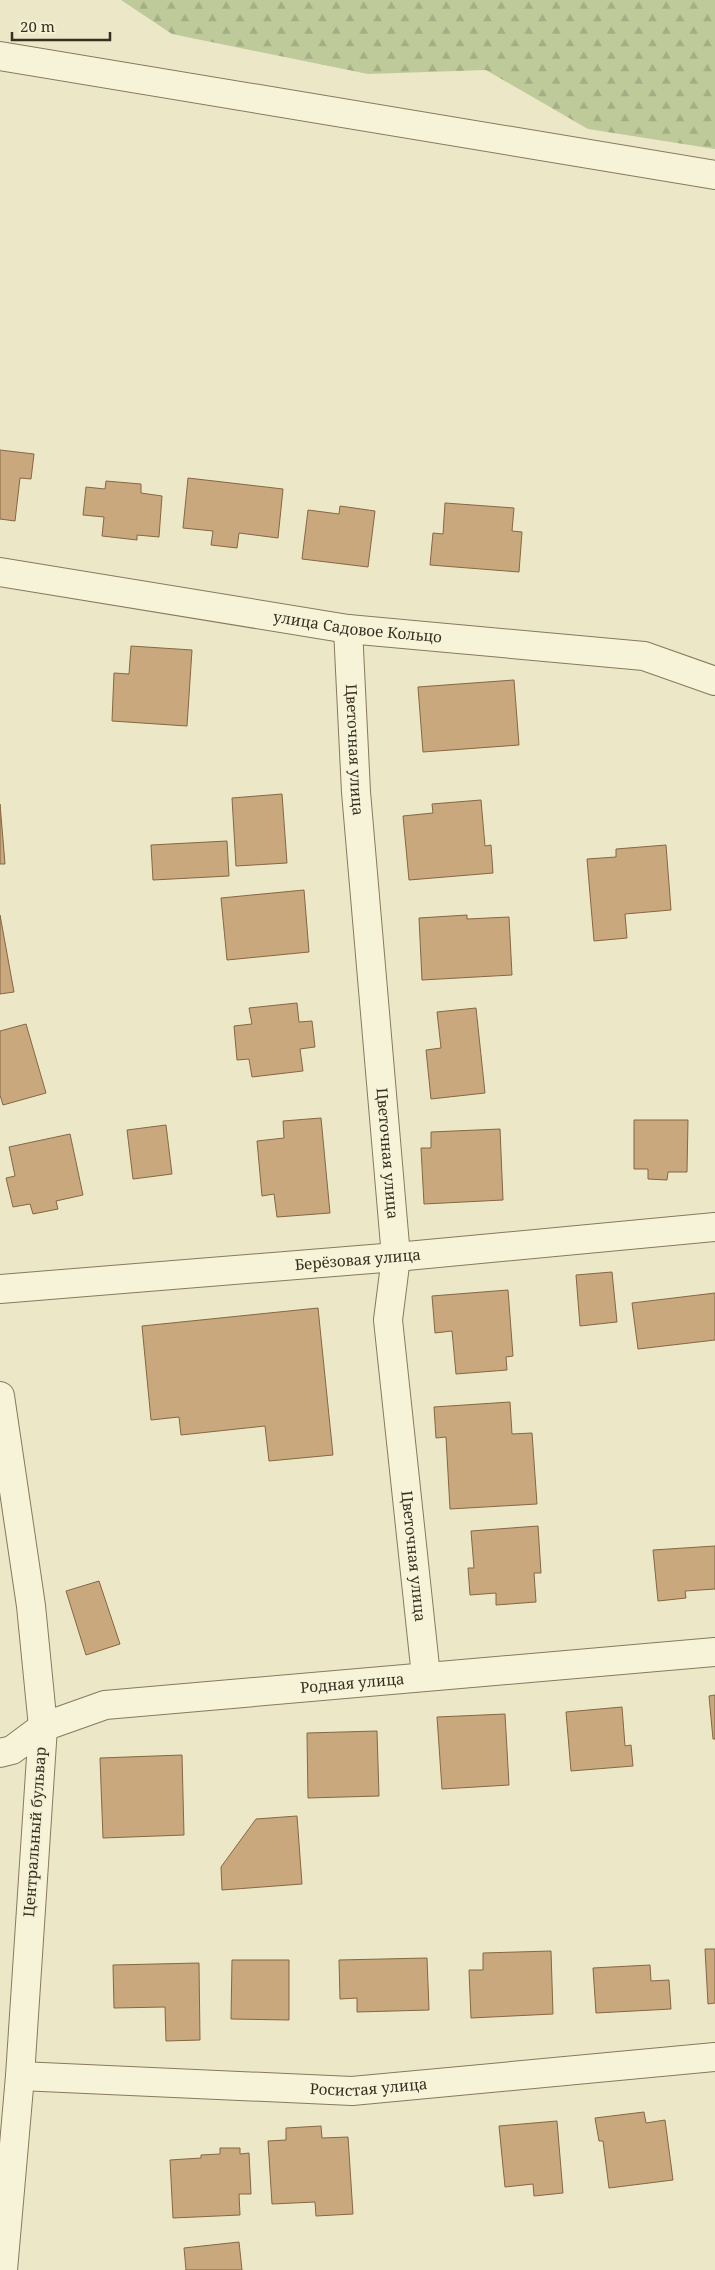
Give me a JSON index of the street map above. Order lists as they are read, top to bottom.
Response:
{
  "streets": {
    "street": [
      "улица Садовое Кольцо",
      "Цветочная улица",
      "Берёзовая улица",
      "Родная улица",
      "Центральный бульвар",
      "Росистая улица"
    ]
  },
  "crossings": [
    ["улица Садовое Кольцо", "Цветочная улица"],
    ["Цветочная улица", "Берёзовая улица"],
    ["Цветочная улица", "Родная улица"],
    ["Родная улица", "Центральный бульвар"],
    ["Центральный бульвар", "Росистая улица"]
  ],
  "scale_bar": "20 m"
}
